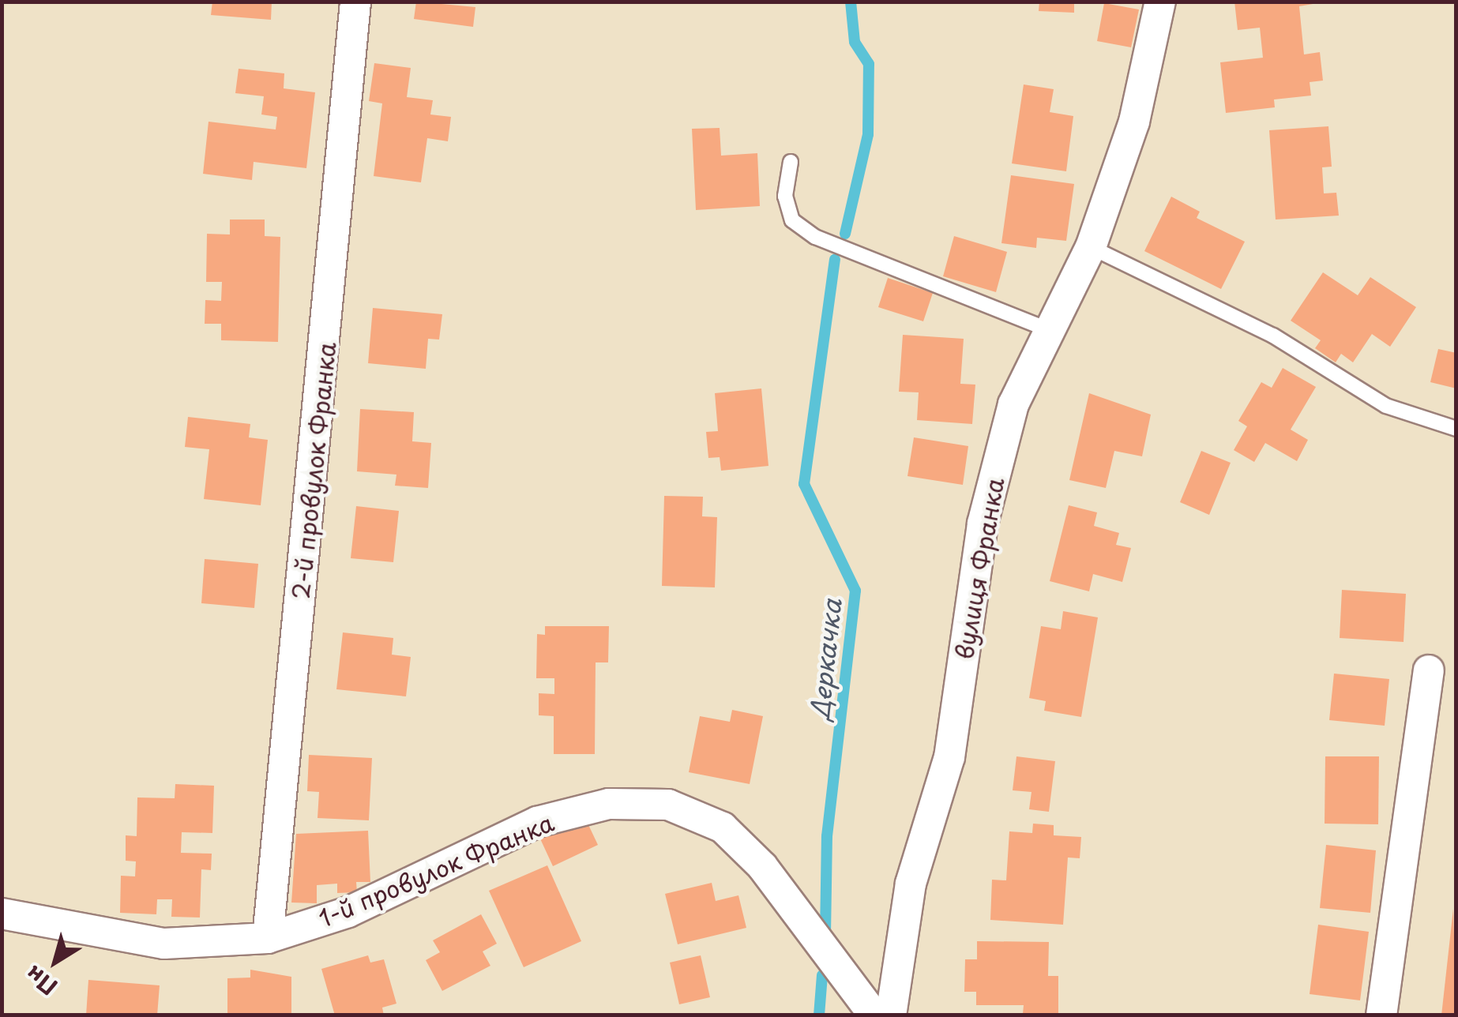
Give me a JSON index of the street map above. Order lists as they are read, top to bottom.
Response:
{
  "streets": {
    "street": ["2-й провулок Франка", "вулиця Франка", "1-й провулок Франка"]
  },
  "crossings": [
    ["2-й провулок Франка", "1-й провулок Франка"]
  ],
  "water": ["Деркачка"],
  "north": "bottom left"
}
